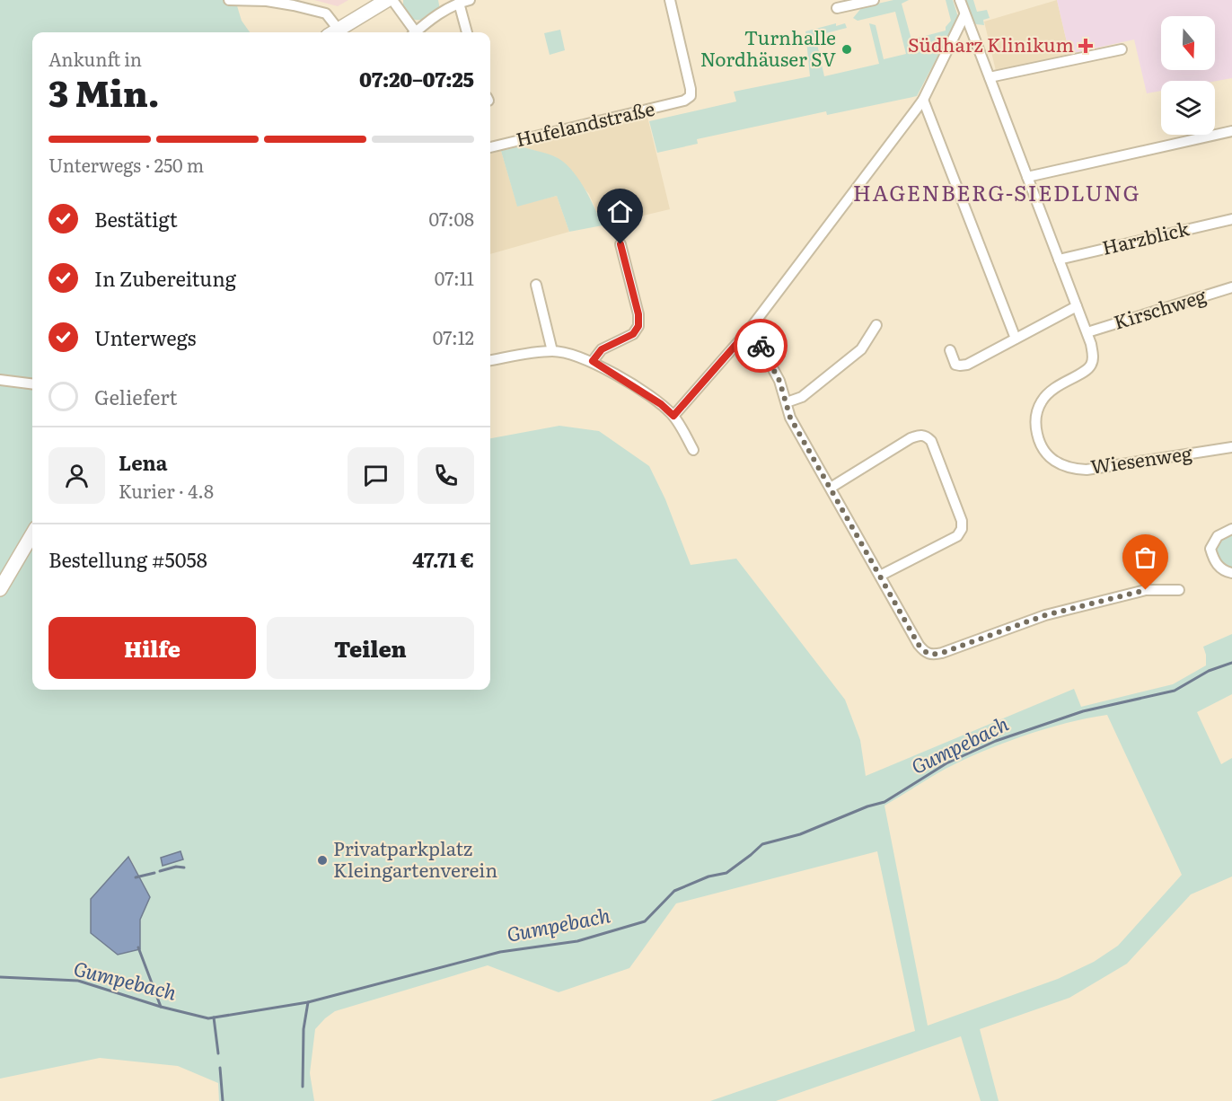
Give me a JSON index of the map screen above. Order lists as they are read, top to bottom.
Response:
{
  "streets": {
    "street": [
      "Hufelandstraße",
      "Harzblick",
      "Kirschweg",
      "Wiesenweg"
    ]
  },
  "crossings": [
    ["Kirschweg", "Wiesenweg"]
  ],
  "districts": ["HAGENBERG-SIEDLUNG"],
  "water": ["Gumpebach"],
  "places": {
    "health": ["Südharz Klinikum"],
    "other": ["Turnhalle Nordhäuser SV", "Privatparkplatz Kleingartenverein"]
  },
  "north": "bottom",
  "page": {
    "heading": ["3 Min.", "Ankunft in", "07:20–07:25"],
    "panel": [
      "Lena",
      "Kurier · 4.8",
      "Bestellung #5058",
      "47.71 €"
    ],
    "bar": "Unterwegs · 250 m",
    "list": [
      ["Bestätigt", "07:08"],
      ["In Zubereitung", "07:11"],
      ["Unterwegs", "07:12"],
      "Geliefert"
    ],
    "buttons": ["Hilfe", "Teilen"]
  }
}
